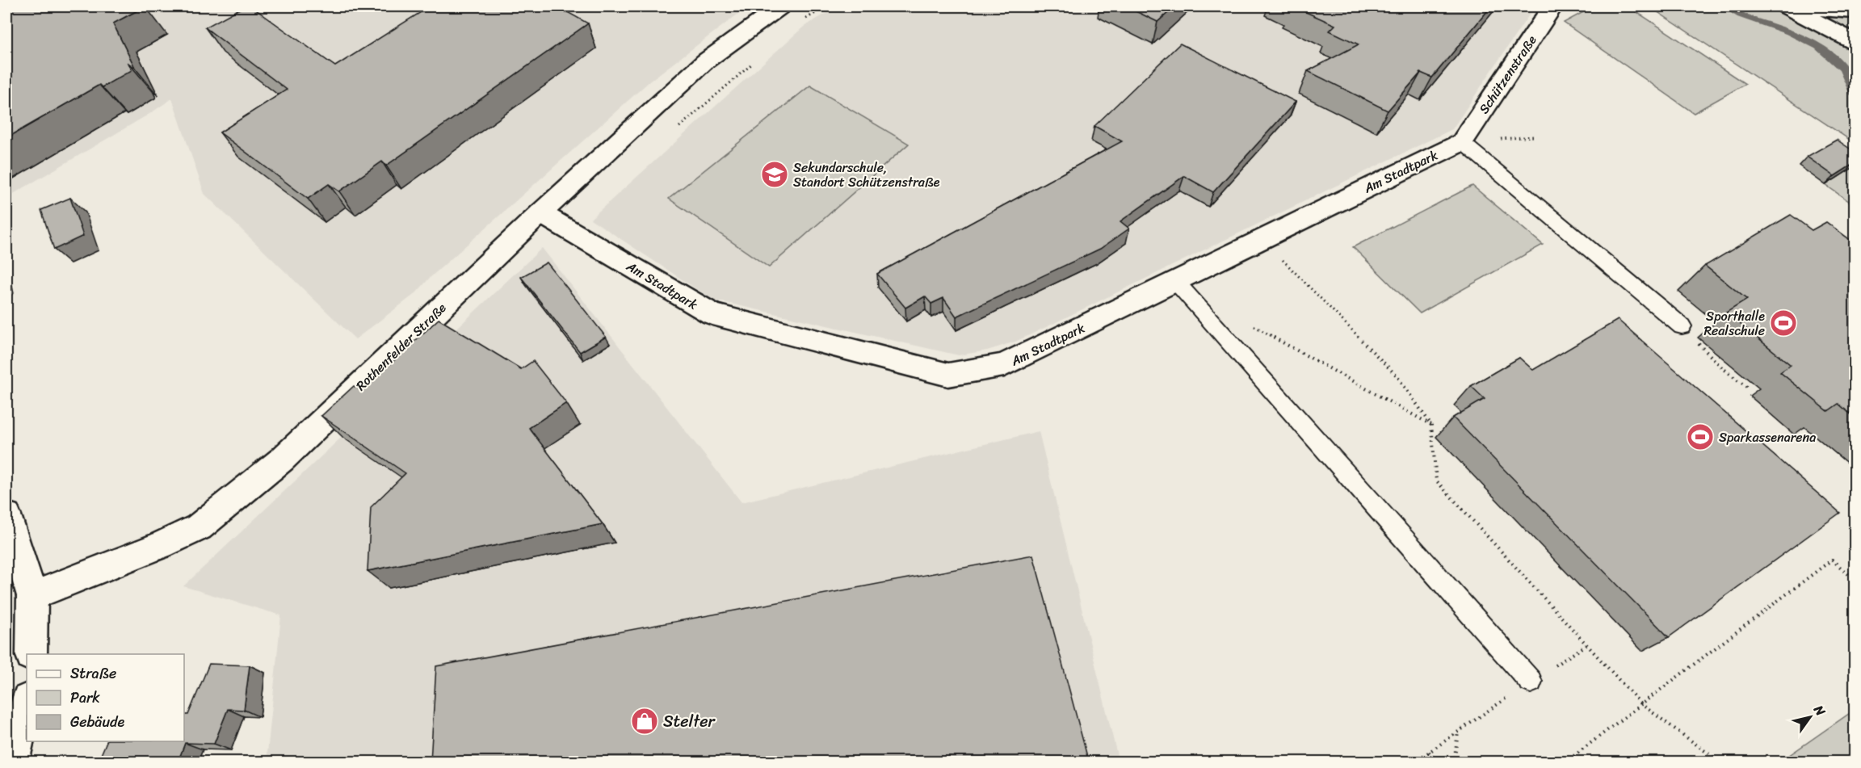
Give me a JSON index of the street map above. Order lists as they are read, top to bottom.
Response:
{
  "streets": {
    "street": ["Schützenstraße", "Am Stadtpark", "Rothenfelder Straße"]
  },
  "crossings": [
    ["Schützenstraße", "Am Stadtpark"],
    ["Am Stadtpark", "Rothenfelder Straße"]
  ],
  "places": {
    "school or university": ["Sekundarschule, Standort Schützenstraße"],
    "sports": ["Sporthalle Realschule", "Sparkassenarena"],
    "shop": ["Stelter"]
  },
  "legend": ["Straße", "Park", "Gebäude"],
  "north": "top right"
}
